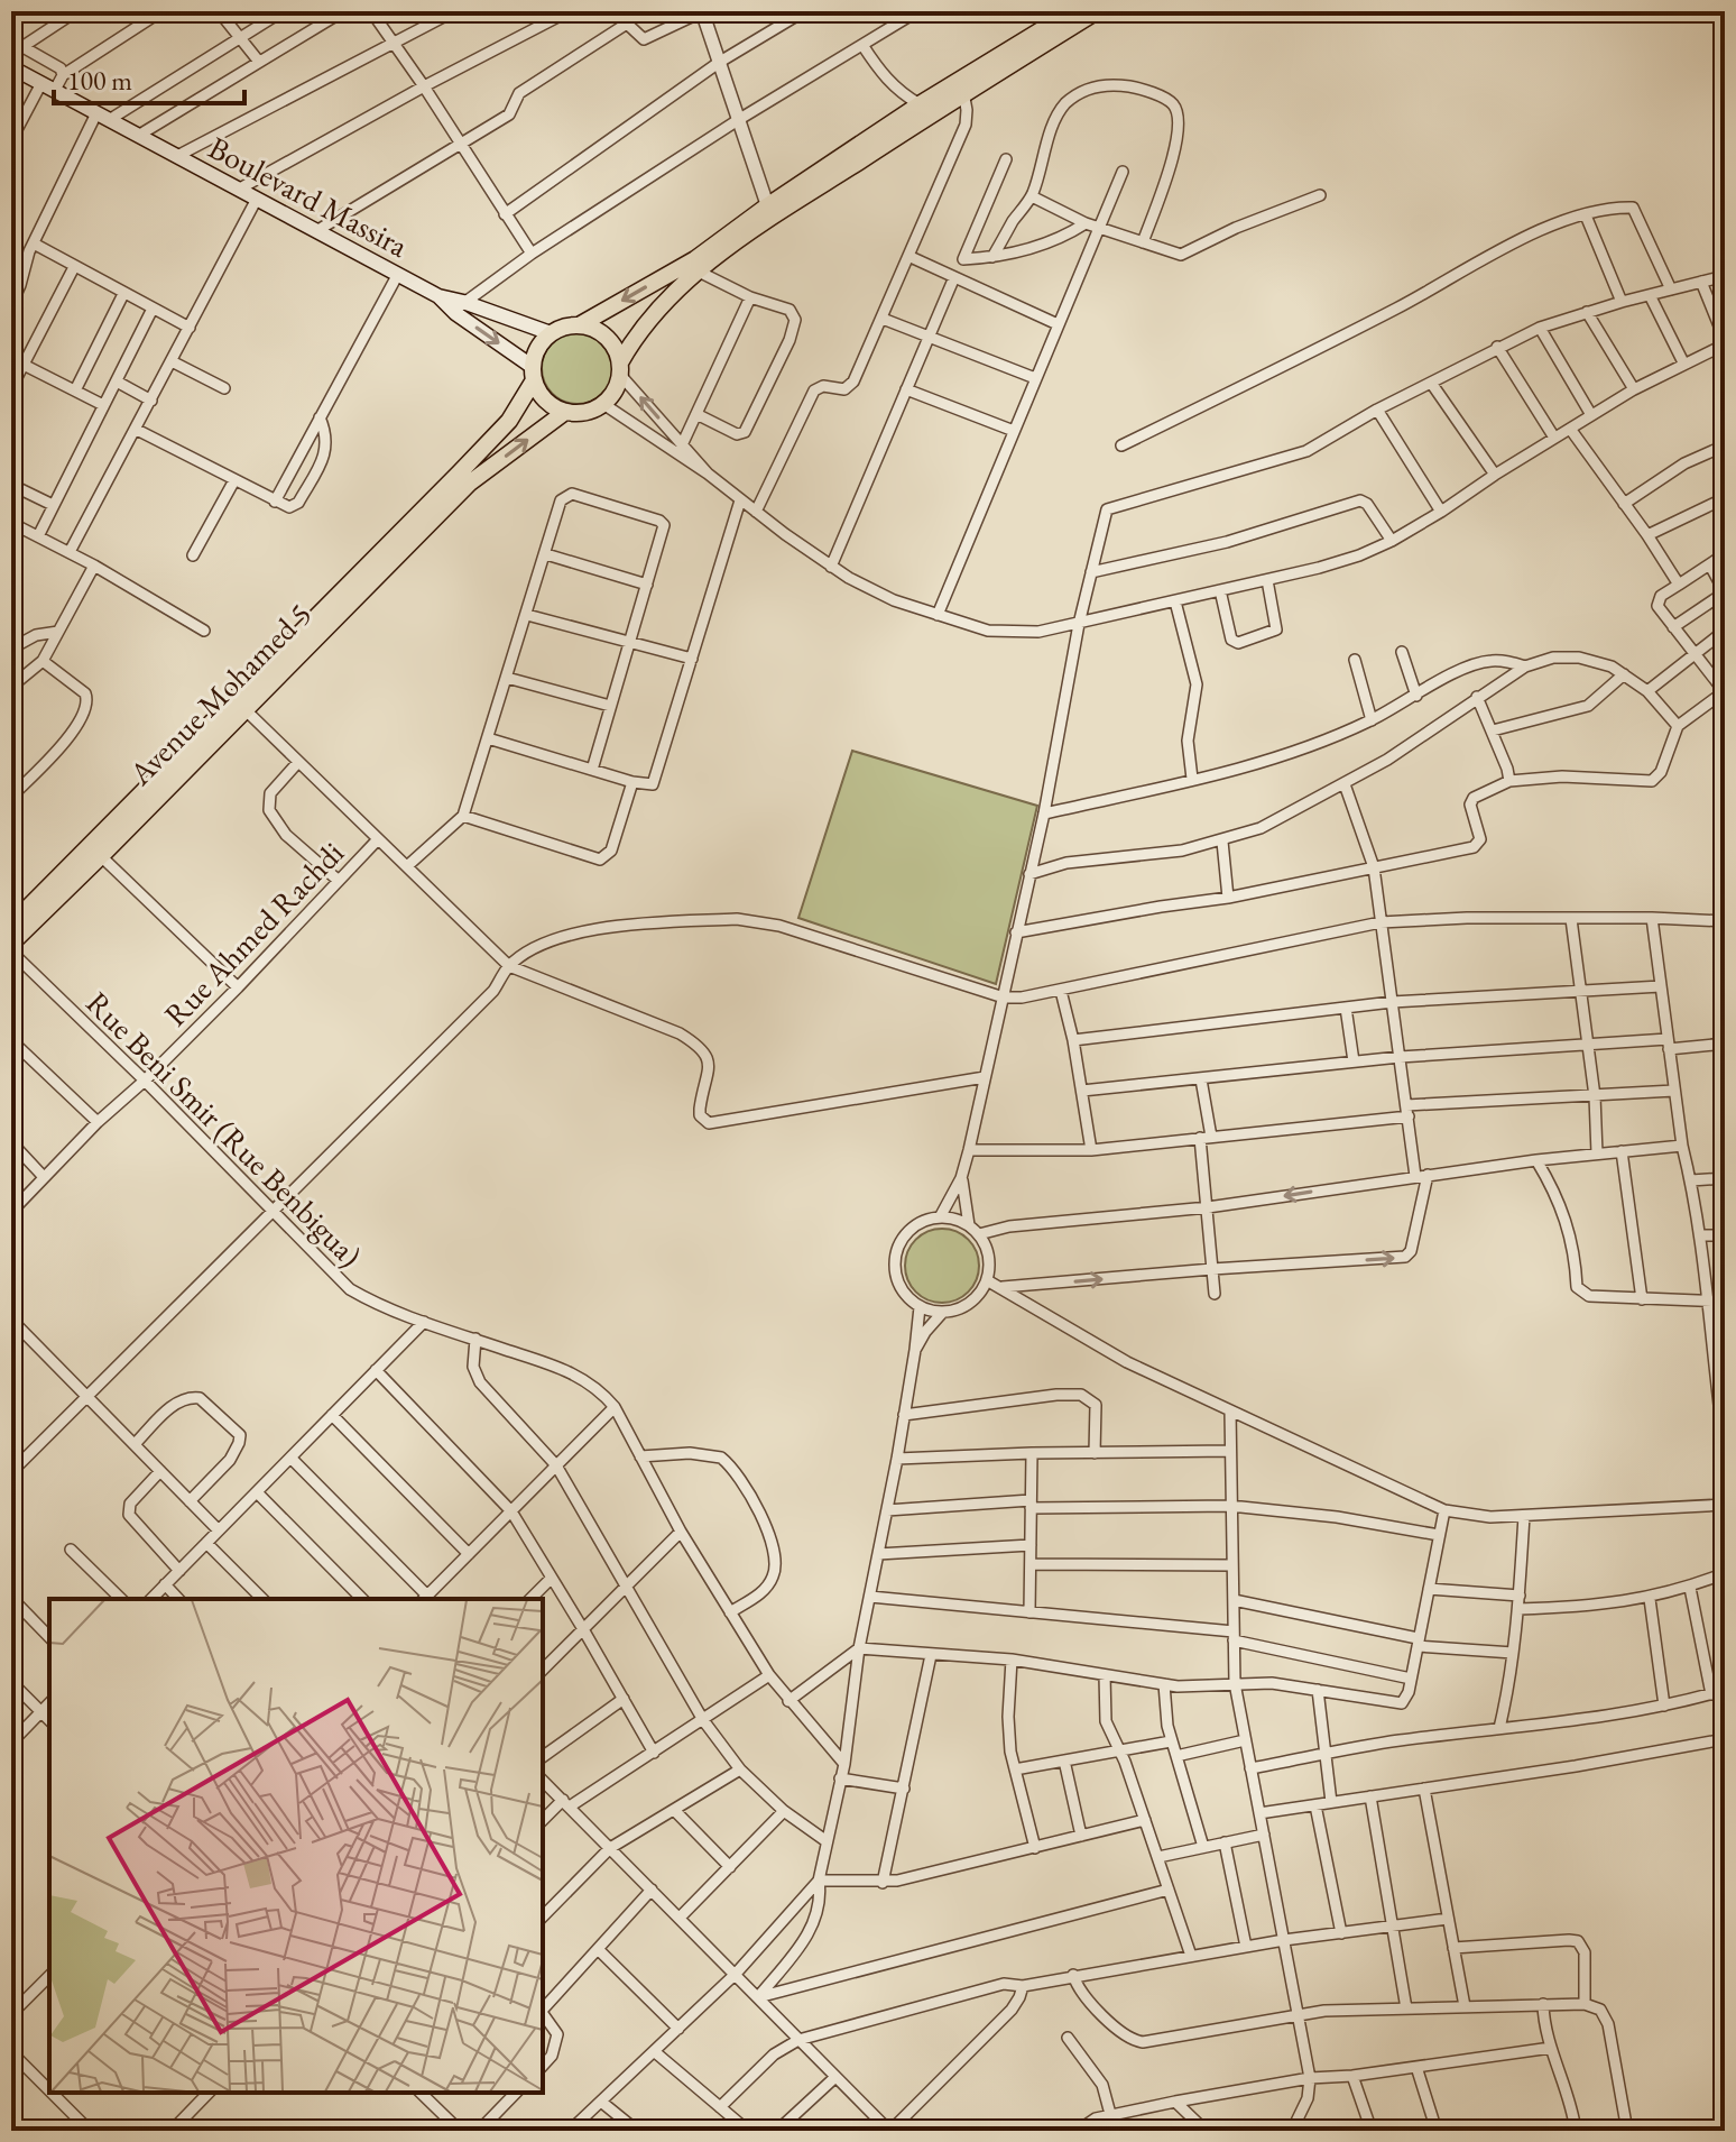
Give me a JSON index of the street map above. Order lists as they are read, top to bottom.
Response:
{
  "streets": {
    "main road": ["Boulevard Massira", "Avenue Mohamed 5"],
    "street": ["Rue Ahmed Rachdi", "Rue Beni Smir (Rue Benbigua)"]
  },
  "crossings": [
    ["Rue Ahmed Rachdi", "Rue Beni Smir (Rue Benbigua)"]
  ],
  "scale_bar": "100 m"
}
